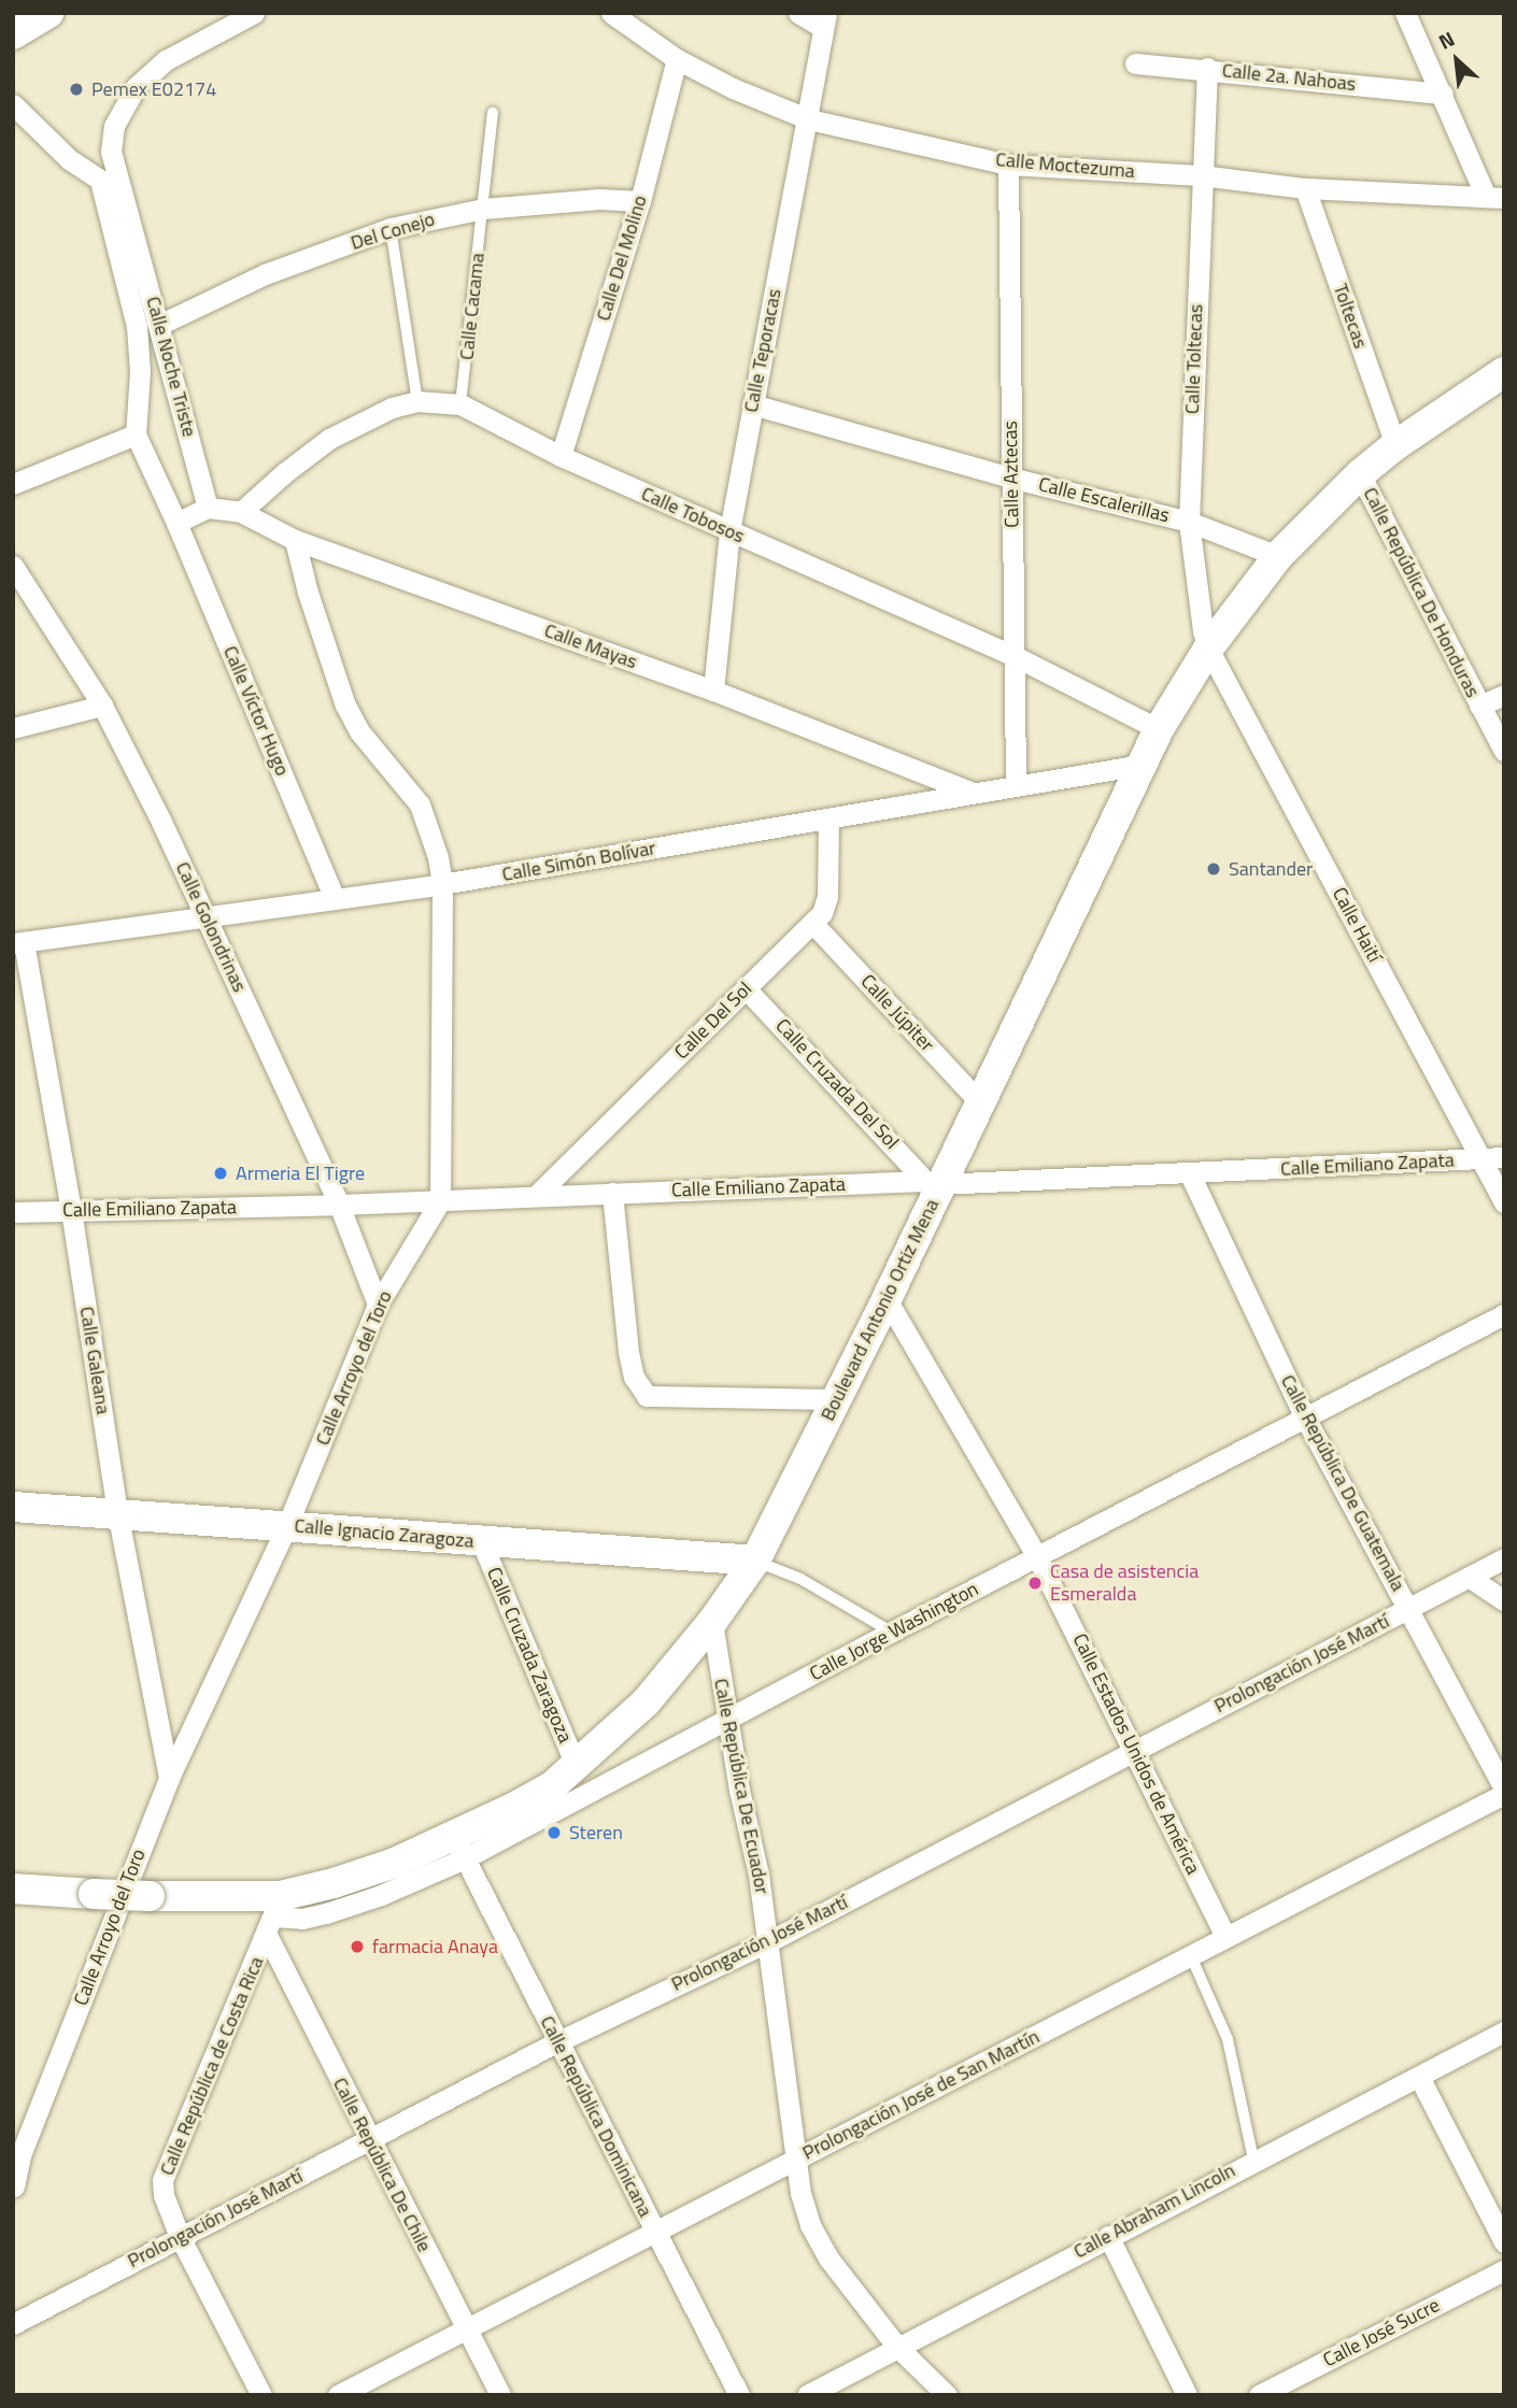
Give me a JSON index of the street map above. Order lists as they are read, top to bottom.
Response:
{
  "streets": {
    "main road": ["Boulevard Antonio Ortiz Mena", "Calle Ignacio Zaragoza"],
    "street": [
      "Calle 2a. Nahoas",
      "Calle Moctezuma",
      "Del Conejo",
      "Calle Del Molino",
      "Toltecas",
      "Calle Teporacas",
      "Calle Toltecas",
      "Calle Noche Triste",
      "Calle Aztecas",
      "Calle Escalerillas",
      "Calle Tobosos",
      "Calle República De Honduras",
      "Calle Mayas",
      "Calle Víctor Hugo",
      "Calle Simón Bolívar",
      "Calle Haití",
      "Calle Golondrinas",
      "Calle Júpiter",
      "Calle Del Sol",
      "Calle Cruzada Del Sol",
      "Calle Emiliano Zapata",
      "Calle Galeana",
      "Calle Arroyo del Toro",
      "Calle República De Guatemala",
      "Calle Jorge Washington",
      "Calle Cruzada Zaragoza",
      "Prolongación José Martí",
      "Calle Estados Unidos de América",
      "Calle República De Ecuador",
      "Calle República de Costa Rica",
      "Prolongación José de San Martín",
      "Calle República Dominicana",
      "Calle República De Chile",
      "Calle Abraham Lincoln",
      "Calle José Sucre"
    ],
    "lane": ["Calle Cacama"]
  },
  "crossings": [
    ["Calle 2a. Nahoas", "Calle Toltecas"],
    ["Calle Moctezuma", "Calle Del Molino"],
    ["Calle Moctezuma", "Toltecas"],
    ["Calle Moctezuma", "Calle Teporacas"],
    ["Calle Moctezuma", "Calle Toltecas"],
    ["Calle Moctezuma", "Calle Aztecas"],
    ["Del Conejo", "Calle Del Molino"],
    ["Del Conejo", "Calle Cacama"],
    ["Del Conejo", "Calle Noche Triste"],
    ["Calle Del Molino", "Calle Tobosos"],
    ["Calle Cacama", "Calle Tobosos"],
    ["Toltecas", "Boulevard Antonio Ortiz Mena"],
    ["Calle Teporacas", "Calle Escalerillas"],
    ["Calle Teporacas", "Calle Tobosos"],
    ["Calle Teporacas", "Calle Mayas"],
    ["Calle Toltecas", "Calle Escalerillas"],
    ["Calle Toltecas", "Calle Haití"],
    ["Calle Toltecas", "Boulevard Antonio Ortiz Mena"],
    ["Calle Noche Triste", "Calle Mayas"],
    ["Calle Aztecas", "Calle Escalerillas"],
    ["Calle Aztecas", "Calle Tobosos"],
    ["Calle Aztecas", "Calle Simón Bolívar"],
    ["Calle Escalerillas", "Boulevard Antonio Ortiz Mena"],
    ["Calle Tobosos", "Calle Mayas"],
    ["Calle Tobosos", "Boulevard Antonio Ortiz Mena"],
    ["Calle República De Honduras", "Boulevard Antonio Ortiz Mena"],
    ["Calle Mayas", "Calle Simón Bolívar"],
    ["Calle Víctor Hugo", "Calle Simón Bolívar"],
    ["Calle Simón Bolívar", "Calle Golondrinas"],
    ["Calle Simón Bolívar", "Calle Del Sol"],
    ["Calle Simón Bolívar", "Boulevard Antonio Ortiz Mena"],
    ["Calle Simón Bolívar", "Calle Galeana"],
    ["Calle Haití", "Calle Emiliano Zapata"],
    ["Calle Haití", "Boulevard Antonio Ortiz Mena"],
    ["Calle Golondrinas", "Calle Emiliano Zapata"],
    ["Calle Golondrinas", "Calle Arroyo del Toro"],
    ["Calle Júpiter", "Calle Del Sol"],
    ["Calle Júpiter", "Boulevard Antonio Ortiz Mena"],
    ["Calle Del Sol", "Calle Cruzada Del Sol"],
    ["Calle Del Sol", "Calle Emiliano Zapata"],
    ["Calle Cruzada Del Sol", "Calle Emiliano Zapata"],
    ["Calle Cruzada Del Sol", "Boulevard Antonio Ortiz Mena"],
    ["Calle Emiliano Zapata", "Boulevard Antonio Ortiz Mena"],
    ["Calle Emiliano Zapata", "Calle Galeana"],
    ["Calle Emiliano Zapata", "Calle Arroyo del Toro"],
    ["Calle Emiliano Zapata", "Calle República De Guatemala"],
    ["Boulevard Antonio Ortiz Mena", "Calle Ignacio Zaragoza"],
    ["Boulevard Antonio Ortiz Mena", "Calle Jorge Washington"],
    ["Boulevard Antonio Ortiz Mena", "Calle Cruzada Zaragoza"],
    ["Boulevard Antonio Ortiz Mena", "Calle Estados Unidos de América"],
    ["Boulevard Antonio Ortiz Mena", "Calle República De Ecuador"],
    ["Boulevard Antonio Ortiz Mena", "Calle República de Costa Rica"],
    ["Boulevard Antonio Ortiz Mena", "Calle República Dominicana"],
    ["Boulevard Antonio Ortiz Mena", "Calle República De Chile"],
    ["Calle Galeana", "Calle Arroyo del Toro"],
    ["Calle Galeana", "Calle Ignacio Zaragoza"],
    ["Calle Arroyo del Toro", "Calle Ignacio Zaragoza"],
    ["Calle República De Guatemala", "Calle Jorge Washington"],
    ["Calle República De Guatemala", "Prolongación José Martí"],
    ["Calle República De Guatemala", "Prolongación José de San Martín"],
    ["Calle Ignacio Zaragoza", "Calle Cruzada Zaragoza"],
    ["Calle Jorge Washington", "Calle Estados Unidos de América"],
    ["Calle Jorge Washington", "Calle República De Ecuador"],
    ["Calle Jorge Washington", "Calle República Dominicana"],
    ["Prolongación José Martí", "Calle Estados Unidos de América"],
    ["Prolongación José Martí", "Calle República De Ecuador"],
    ["Prolongación José Martí", "Calle República de Costa Rica"],
    ["Prolongación José Martí", "Calle República Dominicana"],
    ["Prolongación José Martí", "Calle República De Chile"],
    ["Calle Estados Unidos de América", "Prolongación José de San Martín"],
    ["Calle República De Ecuador", "Prolongación José de San Martín"],
    ["Calle República De Ecuador", "Calle Abraham Lincoln"],
    ["Calle República de Costa Rica", "Calle República De Chile"],
    ["Prolongación José de San Martín", "Calle República Dominicana"],
    ["Prolongación José de San Martín", "Calle República De Chile"]
  ],
  "places": [
    "Pemex E02174",
    "Santander",
    "Armeria El Tigre",
    "Casa de asistencia Esmeralda",
    "Steren",
    "farmacia Anaya"
  ],
  "north": "top left"
}
